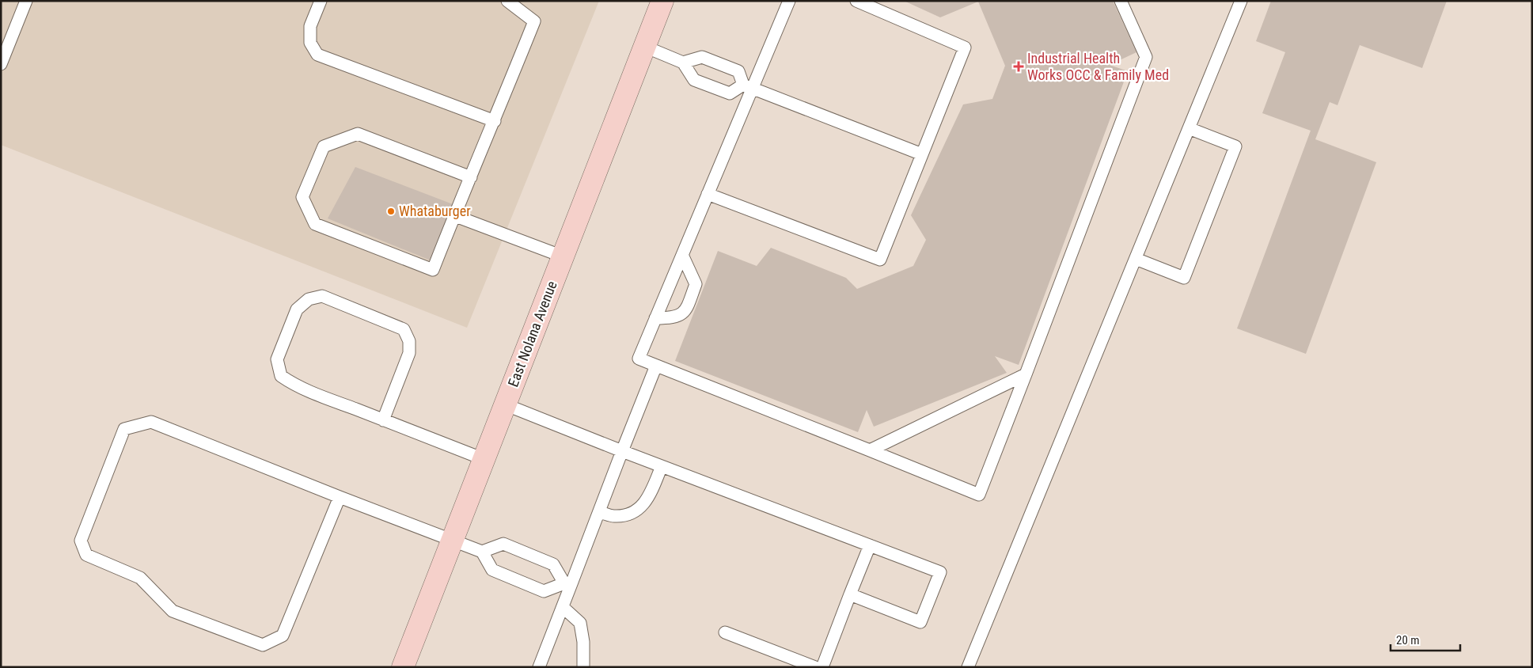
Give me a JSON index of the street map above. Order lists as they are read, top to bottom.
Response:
{
  "streets": {
    "main road": ["East Nolana Avenue"]
  },
  "places": {
    "health": ["Industrial Health Works OCC & Family Med"],
    "other": ["Whataburger"]
  },
  "scale_bar": "20 m"
}
